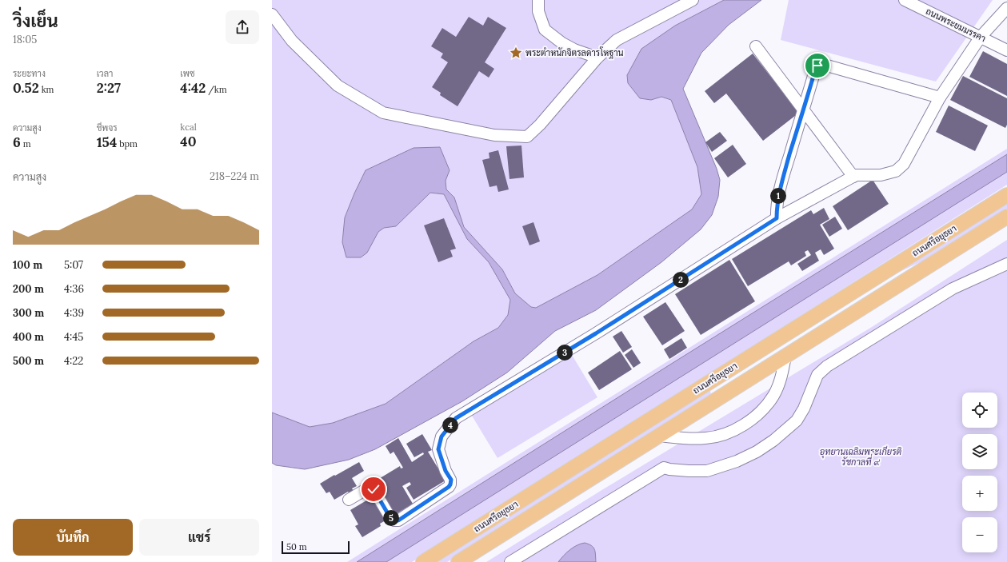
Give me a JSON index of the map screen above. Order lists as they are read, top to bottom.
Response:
{
  "streets": {
    "main road": ["ถนนศรีอยุธยา"],
    "street": ["ถนนพระยมมรรคา"]
  },
  "parks": ["อุทยานเฉลิมพระเกียรติ รัชกาลที่ ๙"],
  "places": {
    "place": ["พระตำหนักจิตรลดารโหฐาน"]
  },
  "scale_bar": "50 m",
  "page": {
    "heading": ["วิ่งเย็น", "18:05"],
    "stats": [
      ["ระยะทาง", "0.52 km"],
      ["เวลา", "2:27"],
      ["เพซ", "4:42 /km"],
      ["ความสูง", "6 m"],
      ["ชีพจร", "154 bpm"],
      ["kcal", "40"]
    ],
    "chart": ["ความสูง", "218–224 m"],
    "pins": [
      "1",
      "2",
      "3",
      "4",
      "5"
    ],
    "list": [
      {
        "name": "100 m",
        "note": "5:07"
      },
      {
        "name": "200 m",
        "note": "4:36"
      },
      {
        "name": "300 m",
        "note": "4:39"
      },
      {
        "name": "400 m",
        "note": "4:45"
      },
      {
        "name": "500 m",
        "note": "4:22"
      }
    ],
    "map_buttons": ["+", "−"],
    "buttons": ["บันทึก", "แชร์"],
    "scale": "50 m"
  }
}
